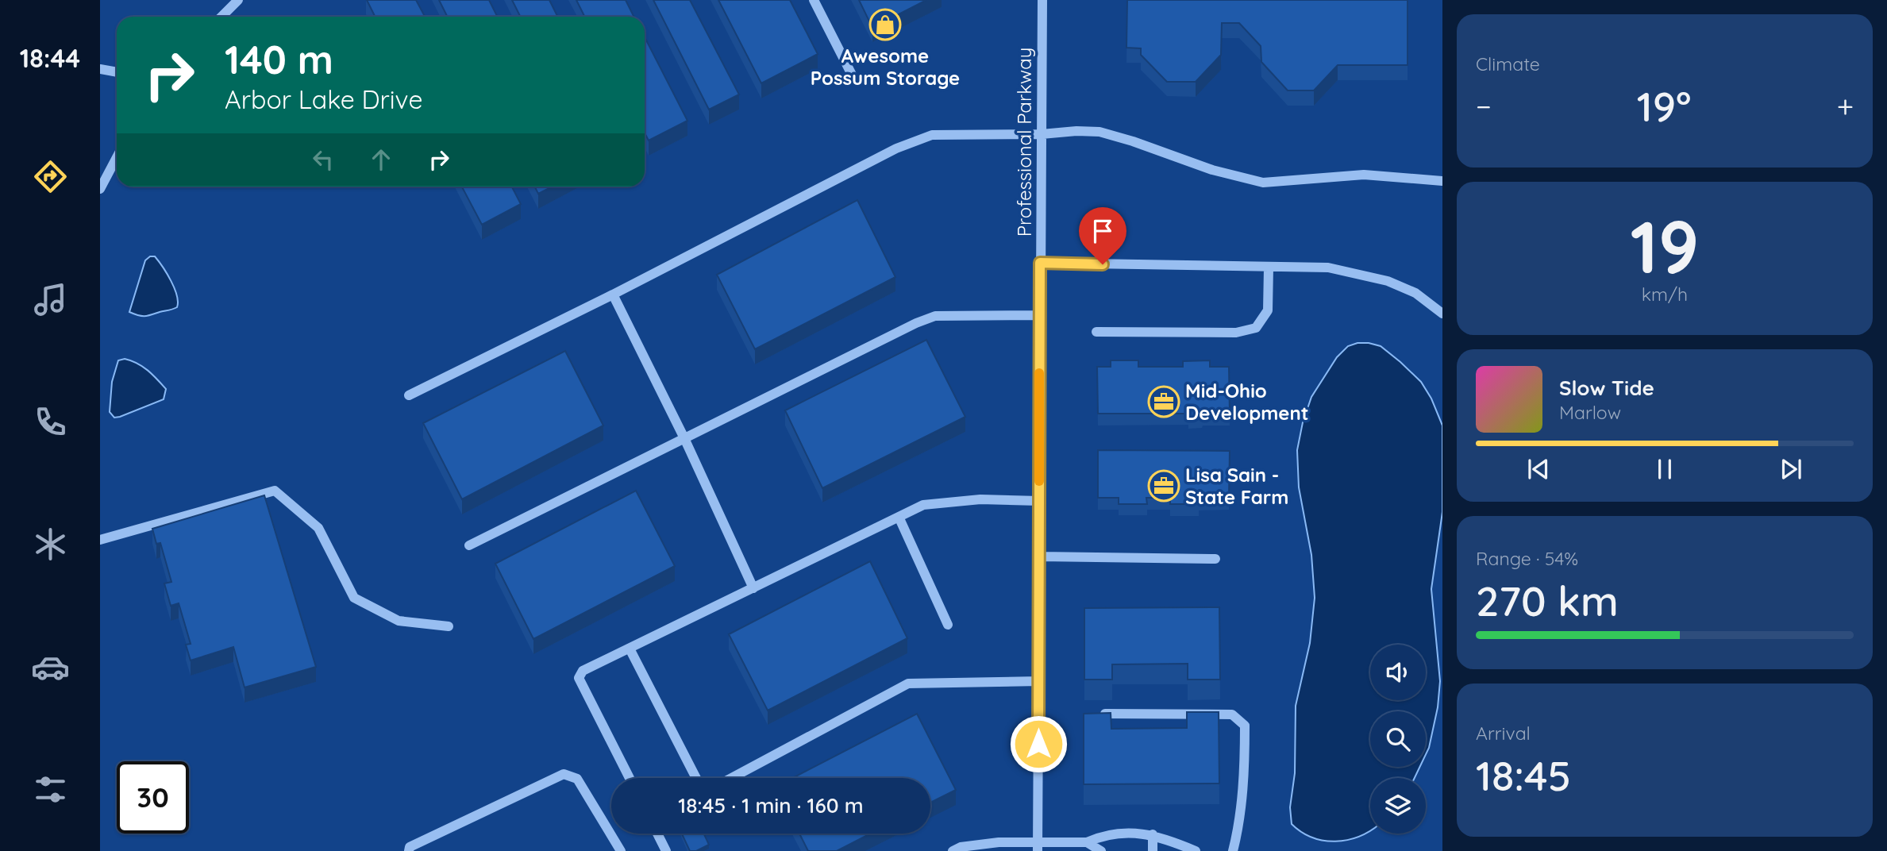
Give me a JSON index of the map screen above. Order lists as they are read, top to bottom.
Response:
{
  "streets": {
    "street": ["Professional Parkway"]
  },
  "places": {
    "shop": ["Awesome Possum Storage"],
    "office": ["Mid-Ohio Development", "Lisa Sain - State Farm"]
  },
  "page": {
    "tabs": "18:44",
    "tile": [
      "Climate",
      ["19", "km/h"],
      ["Range · 54%", "270 km"],
      ["Arrival", "18:45"]
    ],
    "turn": ["140 m", "Arbor Lake Drive"],
    "heat": ["−", "19°", "+"],
    "song": ["Slow Tide", "Marlow"],
    "limit": "30",
    "trip": "18:45 · 1 min · 160 m"
  }
}
